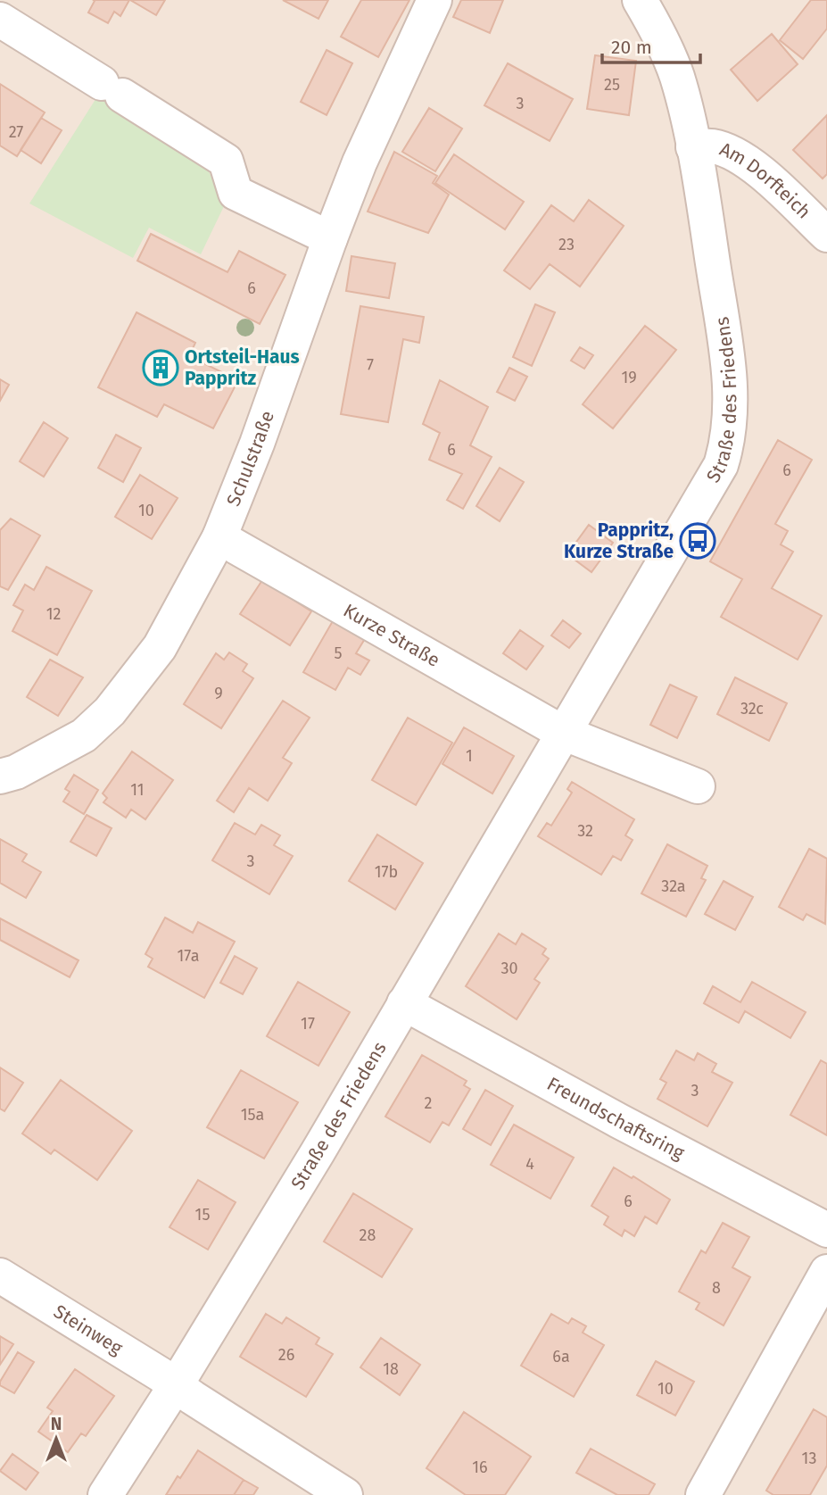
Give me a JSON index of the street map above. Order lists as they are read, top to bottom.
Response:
{
  "streets": {
    "street": [
      "Am Dorfteich",
      "Straße des Friedens",
      "Schulstraße",
      "Kurze Straße",
      "Freundschaftsring",
      "Steinweg"
    ]
  },
  "crossings": [
    ["Am Dorfteich", "Straße des Friedens"],
    ["Straße des Friedens", "Kurze Straße"],
    ["Straße des Friedens", "Freundschaftsring"],
    ["Straße des Friedens", "Steinweg"],
    ["Schulstraße", "Kurze Straße"]
  ],
  "places": {
    "building": ["Ortsteil-Haus Pappritz"],
    "bus stop": ["Pappritz, Kurze Straße"]
  },
  "house_numbers": [
    "25",
    "3",
    "27",
    "23",
    "6",
    "7",
    "19",
    "6",
    "6",
    "10",
    "12",
    "5",
    "9",
    "32c",
    "1",
    "11",
    "32",
    "3",
    "17b",
    "32a",
    "17a",
    "30",
    "17",
    "3",
    "2",
    "15a",
    "4",
    "6",
    "15",
    "28",
    "8",
    "26",
    "6a",
    "18",
    "10",
    "13",
    "16"
  ],
  "scale_bar": "20 m",
  "north": "top"
}
